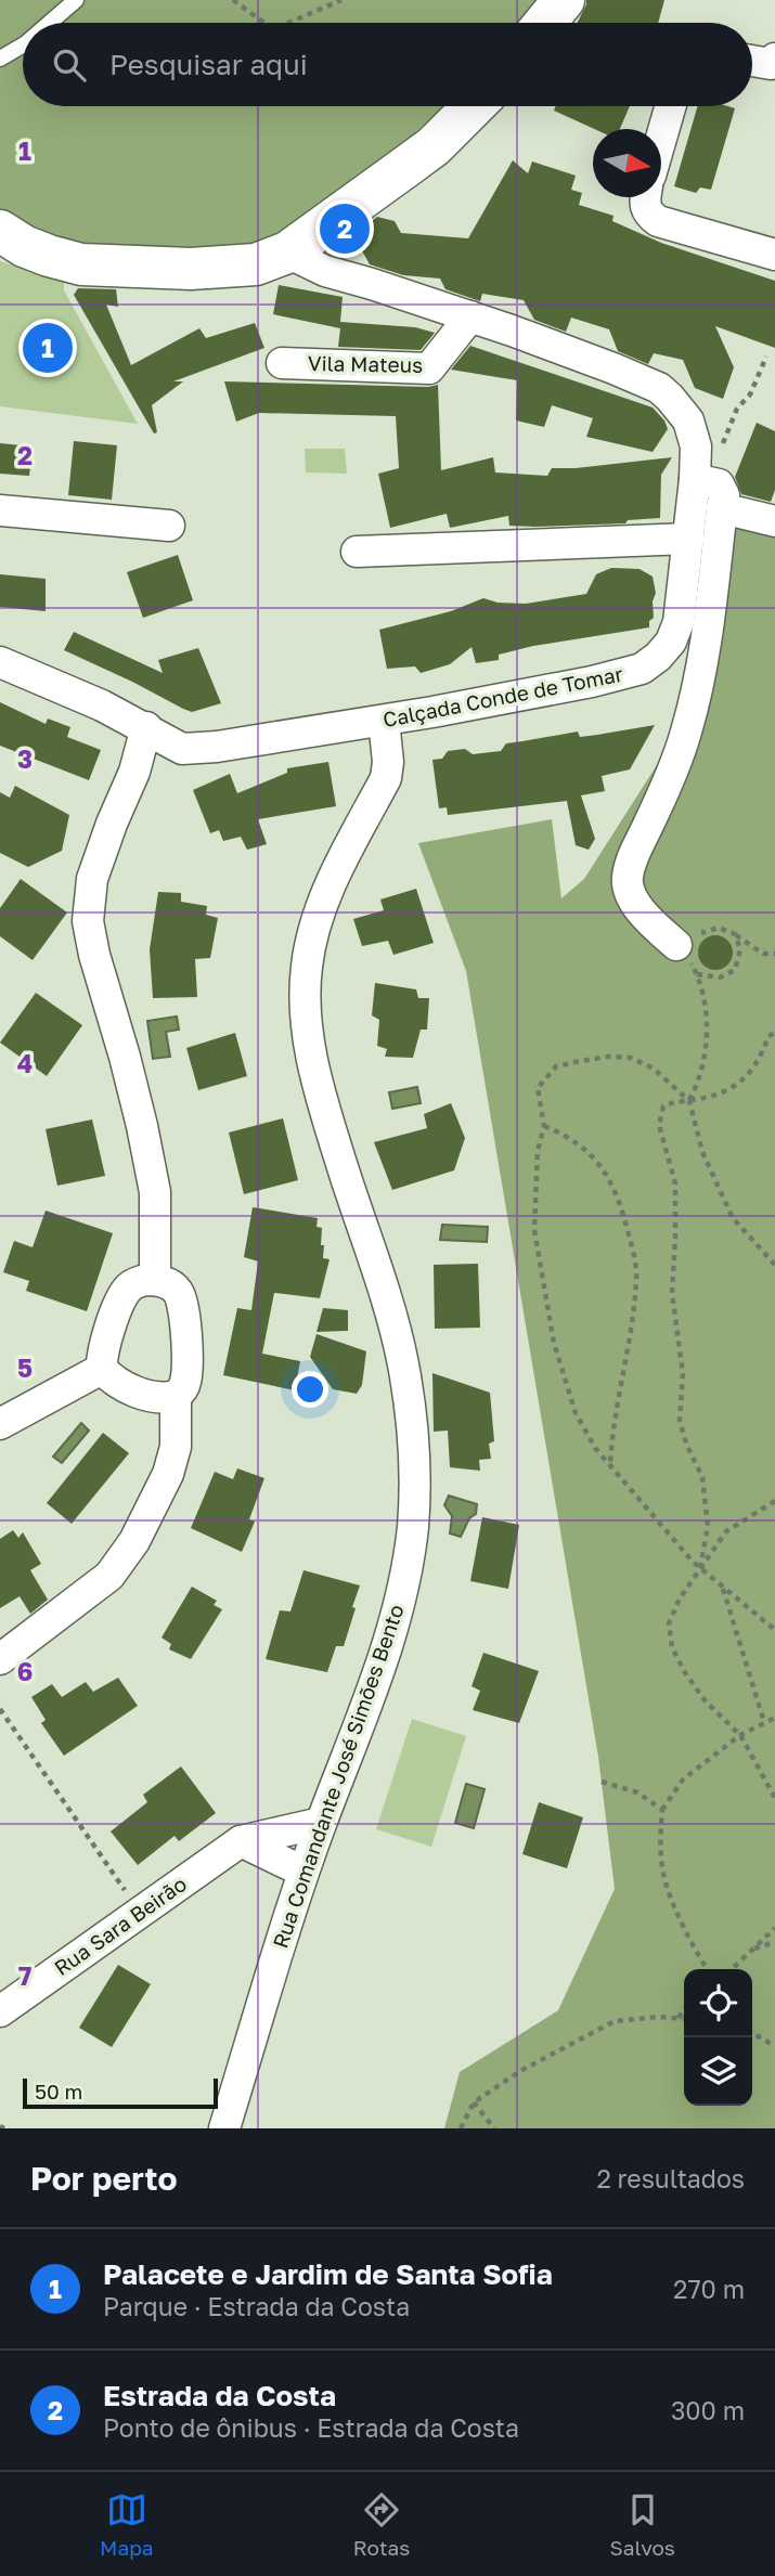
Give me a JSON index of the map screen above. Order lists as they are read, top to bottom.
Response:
{
  "streets": {
    "street": [
      "Vila Mateus",
      "Calçada Conde de Tomar",
      "Rua Comandante José Simões Bento",
      "Rua Sara Beirão"
    ]
  },
  "crossings": [
    ["Vila Mateus", "Calçada Conde de Tomar"],
    ["Calçada Conde de Tomar", "Rua Comandante José Simões Bento"],
    ["Rua Comandante José Simões Bento", "Rua Sara Beirão"]
  ],
  "scale_bar": "50 m",
  "north": "right",
  "page": {
    "search": "Pesquisar aqui",
    "pins": ["2", "1"],
    "scale": "50 m",
    "heading": ["Por perto", "2 resultados"],
    "list": [
      {
        "mark": "1",
        "name": "Palacete e Jardim de Santa Sofia",
        "note": "Parque · Estrada da Costa",
        "value": "270 m"
      },
      {
        "mark": "2",
        "name": "Estrada da Costa",
        "note": "Ponto de ônibus · Estrada da Costa",
        "value": "300 m"
      }
    ],
    "nav": ["Mapa", "Rotas", "Salvos"]
  },
  "grid": {
    "rows": [
      "1",
      "2",
      "3",
      "4",
      "5",
      "6",
      "7"
    ]
  }
}
